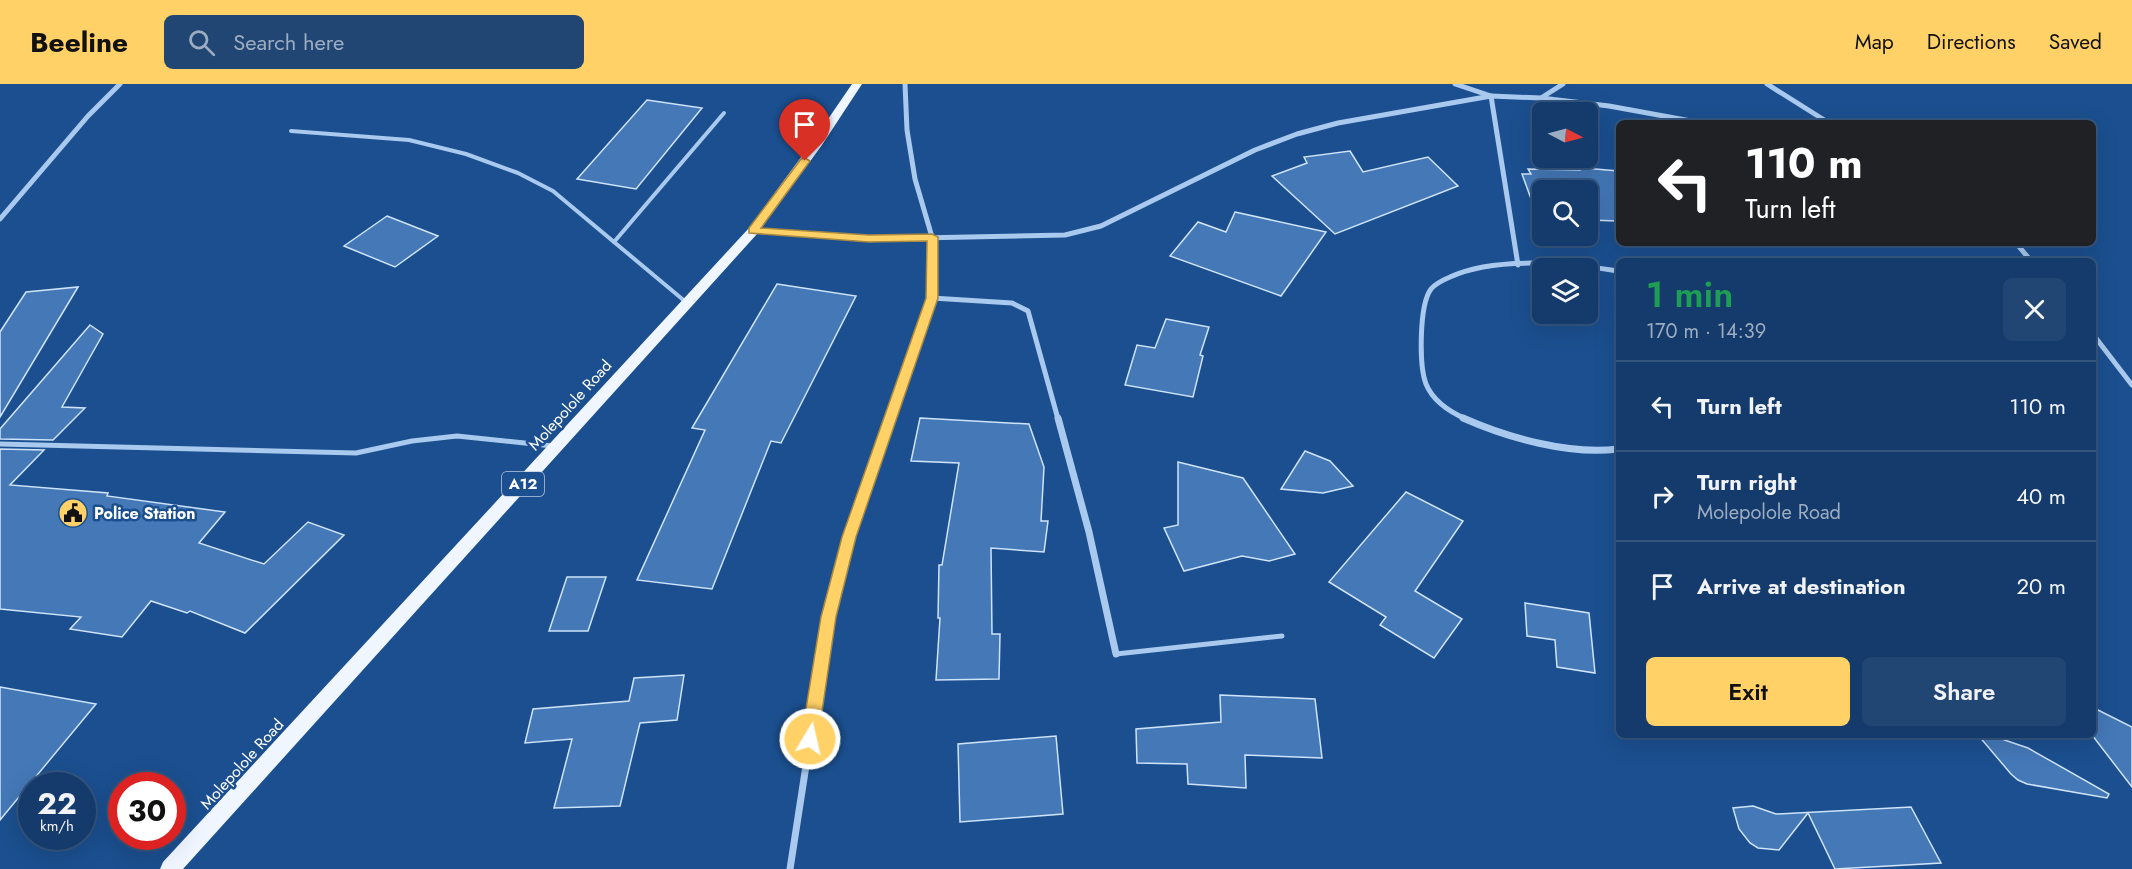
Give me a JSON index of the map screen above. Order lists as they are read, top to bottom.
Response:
{
  "streets": {
    "main road": ["Molepolole Road", "A12"]
  },
  "places": {
    "public building": ["Police Station"]
  },
  "north": "right",
  "page": {
    "header": "Beeline",
    "search": "Search here",
    "nav": ["Map", "Directions", "Saved"],
    "turn": ["110 m", "Turn left"],
    "heading": ["1 min", "170 m · 14:39"],
    "list": [
      {
        "name": "Turn left",
        "value": "110 m"
      },
      {
        "name": "Turn right",
        "note": "Molepolole Road",
        "value": "40 m"
      },
      {
        "name": "Arrive at destination",
        "value": "20 m"
      }
    ],
    "buttons": ["Exit", "Share"],
    "speed": "22 km/h",
    "limit": "30"
  }
}
